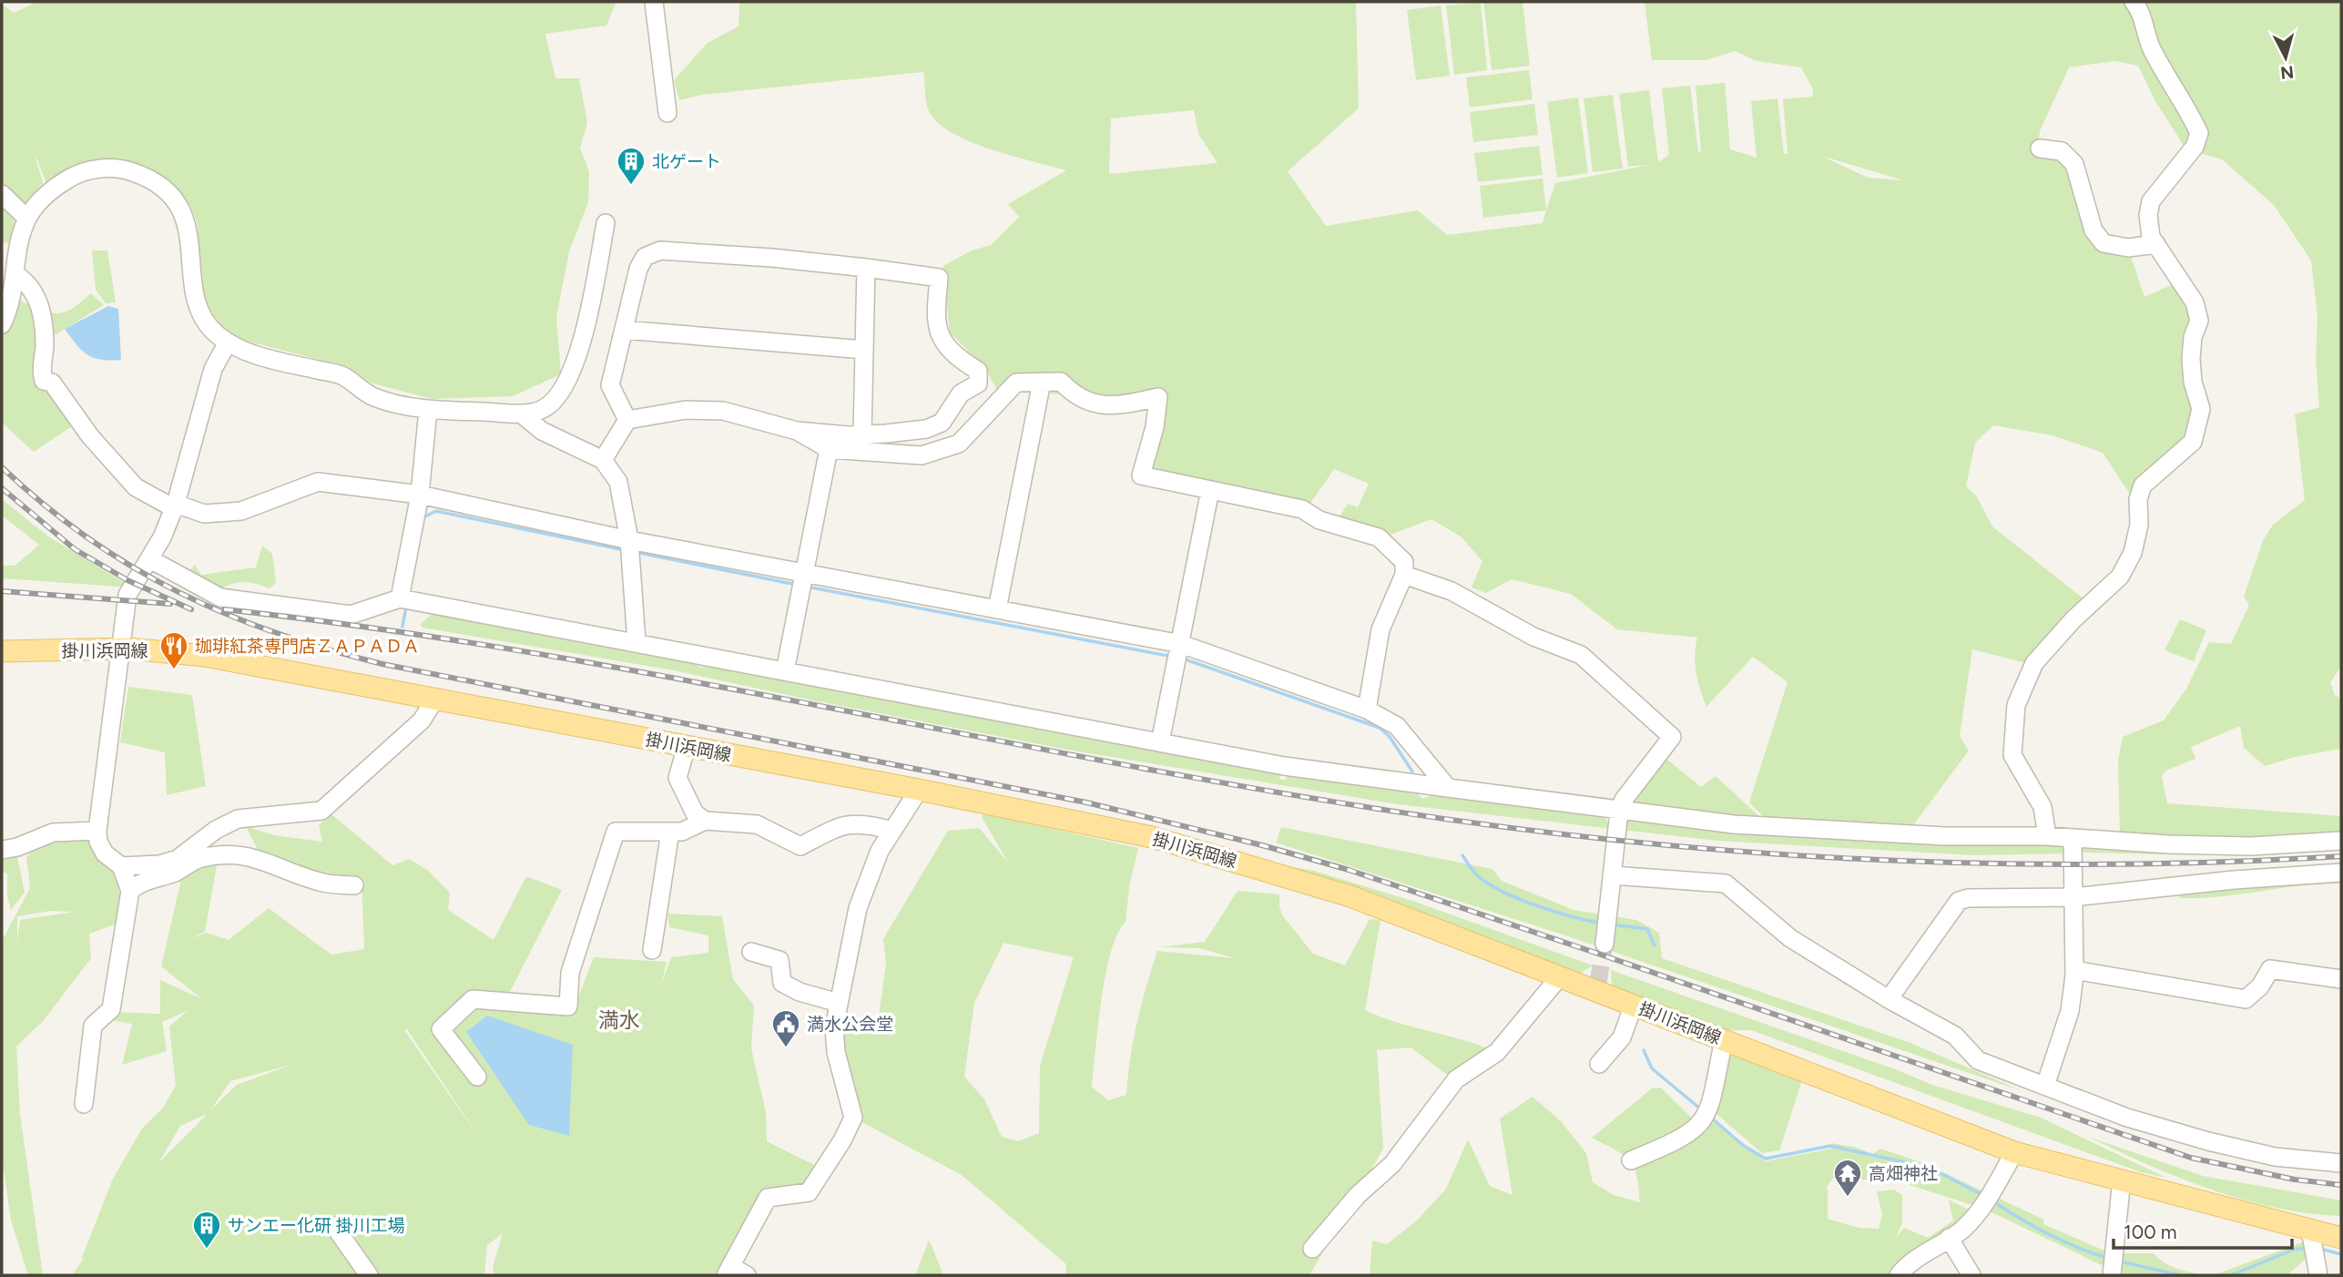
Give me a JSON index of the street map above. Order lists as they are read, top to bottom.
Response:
{
  "streets": {
    "main road": ["掛川浜岡線"]
  },
  "districts": ["満水"],
  "places": {
    "building": ["北ゲート", "サンエー化研 掛川工場"],
    "restaurant": ["珈琲紅茶専門店ＺＡＰＡＤＡ"],
    "public building": ["満水公会堂"],
    "temple": ["高畑神社"]
  },
  "scale_bar": "100 m",
  "north": "bottom"
}
